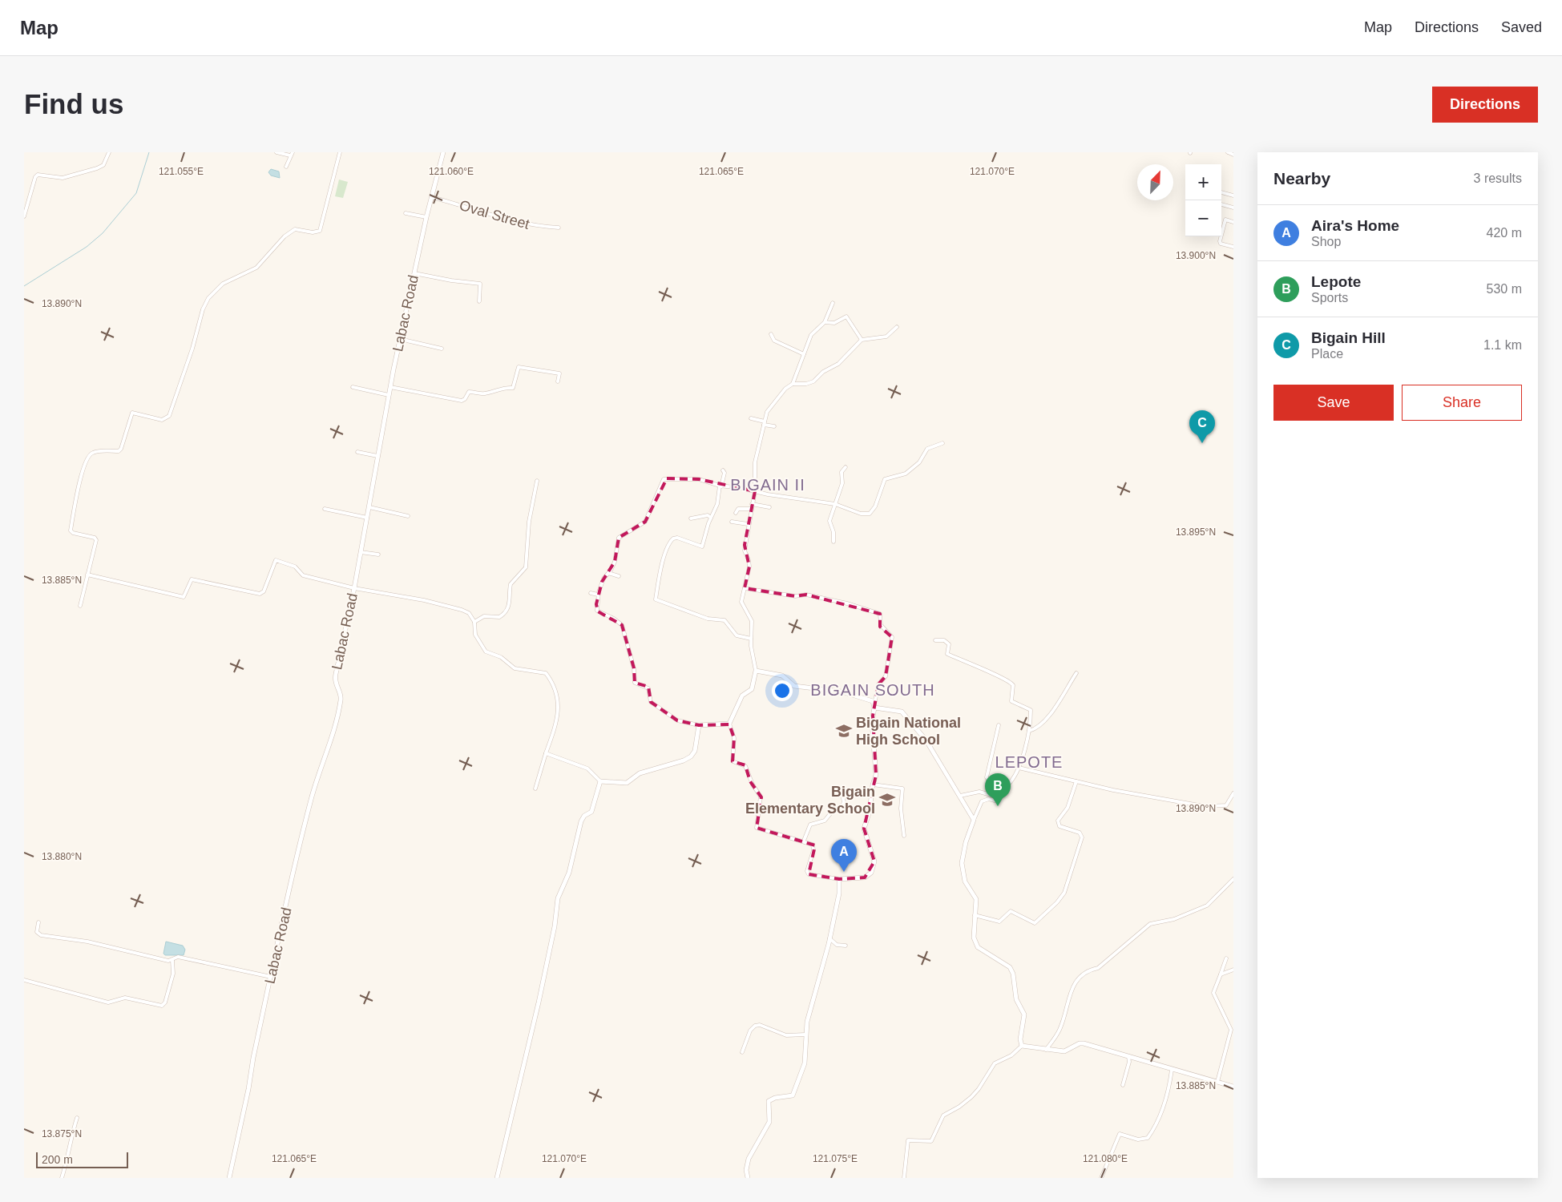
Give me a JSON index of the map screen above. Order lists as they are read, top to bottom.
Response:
{
  "streets": {
    "street": ["Oval Street", "Labac Road"]
  },
  "crossings": [
    ["Oval Street", "Labac Road"]
  ],
  "districts": ["BIGAIN II", "BIGAIN SOUTH", "LEPOTE"],
  "places": {
    "school or university": ["Bigain National High School", "Bigain Elementary School"]
  },
  "scale_bar": "200 m",
  "north": "top right",
  "page": {
    "header": "Map",
    "nav": ["Map", "Directions", "Saved"],
    "buttons": [
      "Directions",
      ["Save", "Share"]
    ],
    "title": "Find us",
    "heading": ["Nearby", "3 results"],
    "map_buttons": ["+", "−"],
    "list": [
      {
        "mark": "A",
        "name": "Aira's Home",
        "note": "Shop",
        "value": "420 m"
      },
      {
        "mark": "B",
        "name": "Lepote",
        "note": "Sports",
        "value": "530 m"
      },
      {
        "mark": "C",
        "name": "Bigain Hill",
        "note": "Place",
        "value": "1.1 km"
      }
    ],
    "pins": ["C", "B", "A"],
    "scale": "200 m"
  },
  "coordinates": [
    "121.055°E",
    "121.060°E",
    "121.065°E",
    "121.070°E",
    "13.900°N",
    "13.890°N",
    "13.895°N",
    "13.885°N",
    "13.880°N",
    "13.875°N",
    "121.075°E",
    "121.080°E"
  ]
}
